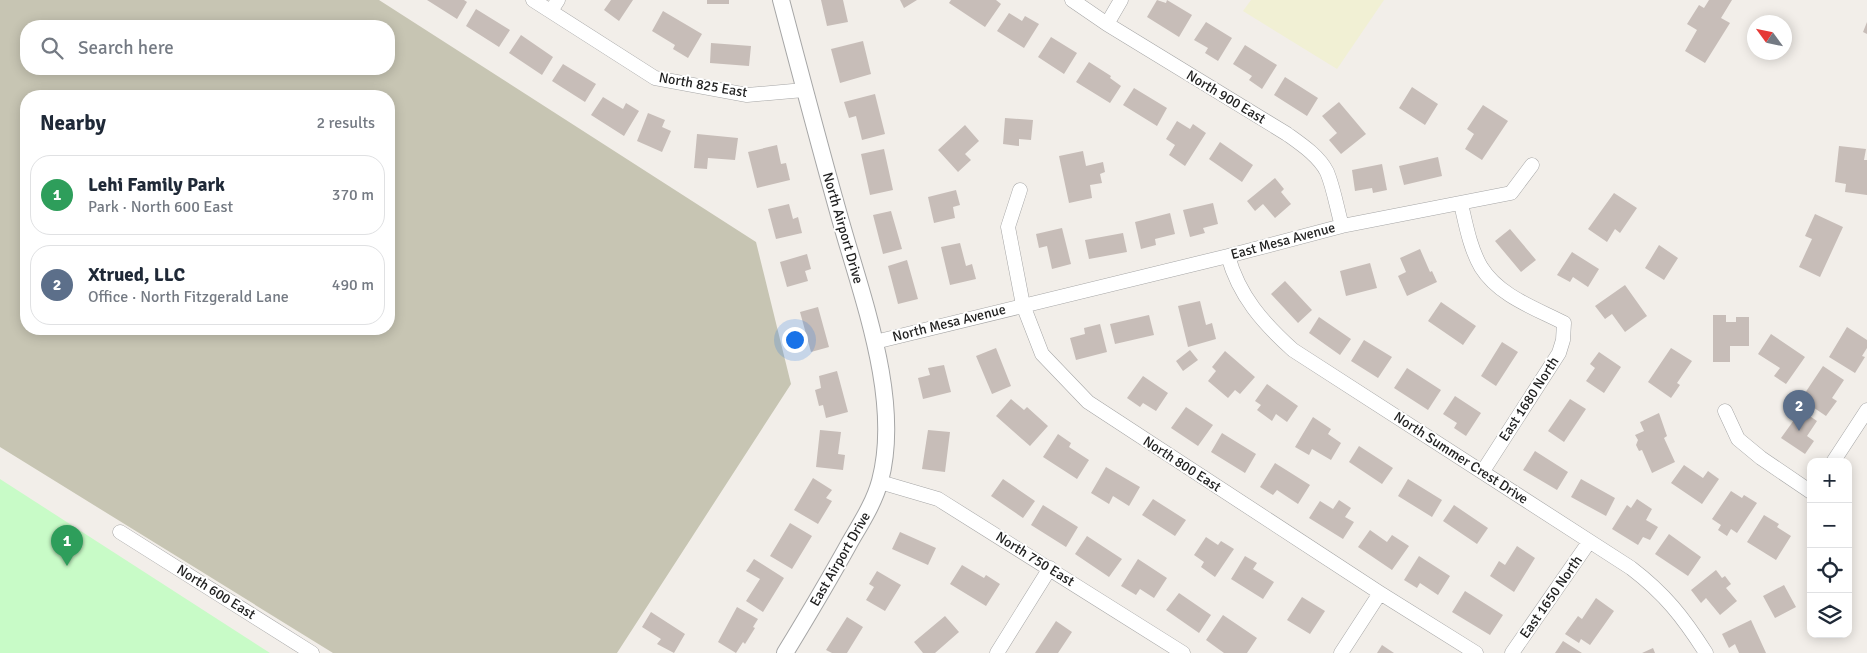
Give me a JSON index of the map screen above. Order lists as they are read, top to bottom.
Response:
{
  "streets": {
    "street": [
      "North 825 East",
      "North 900 East",
      "North Airport Drive",
      "East Mesa Avenue",
      "North Mesa Avenue",
      "East 1680 North",
      "North Summer Crest Drive",
      "North 800 East",
      "East Airport Drive",
      "North 750 East",
      "North 600 East",
      "East 1650 North"
    ]
  },
  "crossings": [
    ["North 825 East", "North Airport Drive"],
    ["North 900 East", "East Mesa Avenue"],
    ["North Airport Drive", "North Mesa Avenue"],
    ["North Airport Drive", "East Airport Drive"],
    ["East Mesa Avenue", "North Mesa Avenue"],
    ["East Mesa Avenue", "East 1680 North"],
    ["East Mesa Avenue", "North Summer Crest Drive"],
    ["East Mesa Avenue", "North 800 East"],
    ["North Mesa Avenue", "North 800 East"],
    ["East 1680 North", "North Summer Crest Drive"],
    ["North Summer Crest Drive", "East 1650 North"],
    ["East Airport Drive", "North 750 East"]
  ],
  "north": "top left",
  "page": {
    "search": "Search here",
    "heading": ["Nearby", "2 results"],
    "list": [
      {
        "mark": "1",
        "name": "Lehi Family Park",
        "note": "Park · North 600 East",
        "value": "370 m"
      },
      {
        "mark": "2",
        "name": "Xtrued, LLC",
        "note": "Office · North Fitzgerald Lane",
        "value": "490 m"
      }
    ],
    "pins": ["2", "1"],
    "map_buttons": ["+", "−"]
  }
}
